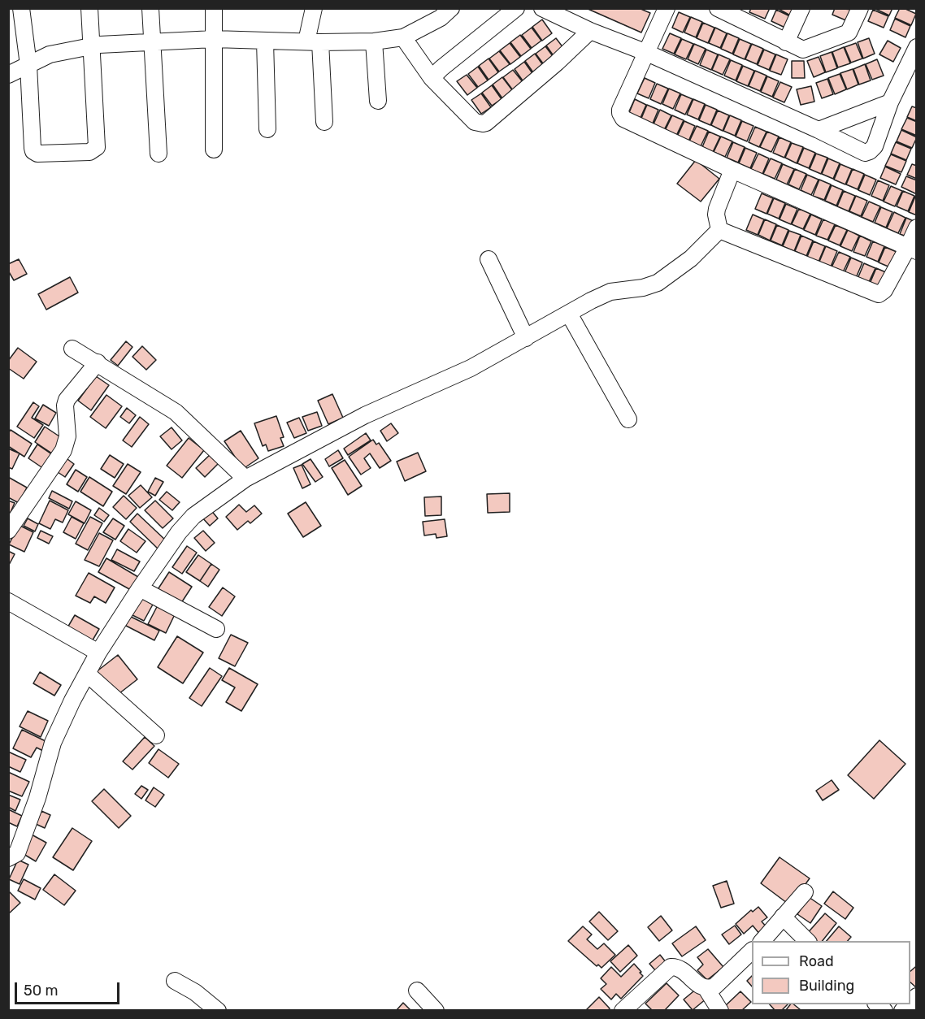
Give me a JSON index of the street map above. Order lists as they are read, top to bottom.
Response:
{
  "legend": ["Road", "Building"],
  "scale_bar": "50 m"
}
